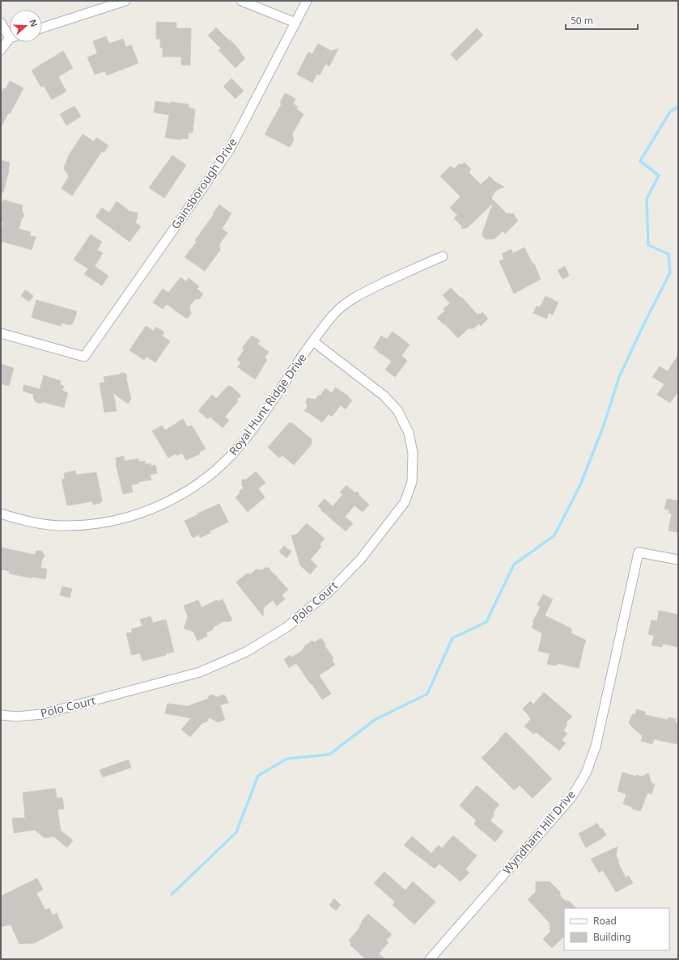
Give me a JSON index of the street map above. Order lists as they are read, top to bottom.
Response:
{
  "streets": {
    "street": [
      "Gainsborough Drive",
      "Royal Hunt Ridge Drive",
      "Polo Court",
      "Wyndham Hill Drive"
    ]
  },
  "crossings": [
    ["Royal Hunt Ridge Drive", "Polo Court"]
  ],
  "legend": ["Road", "Building"],
  "scale_bar": "50 m",
  "north": "right"
}
